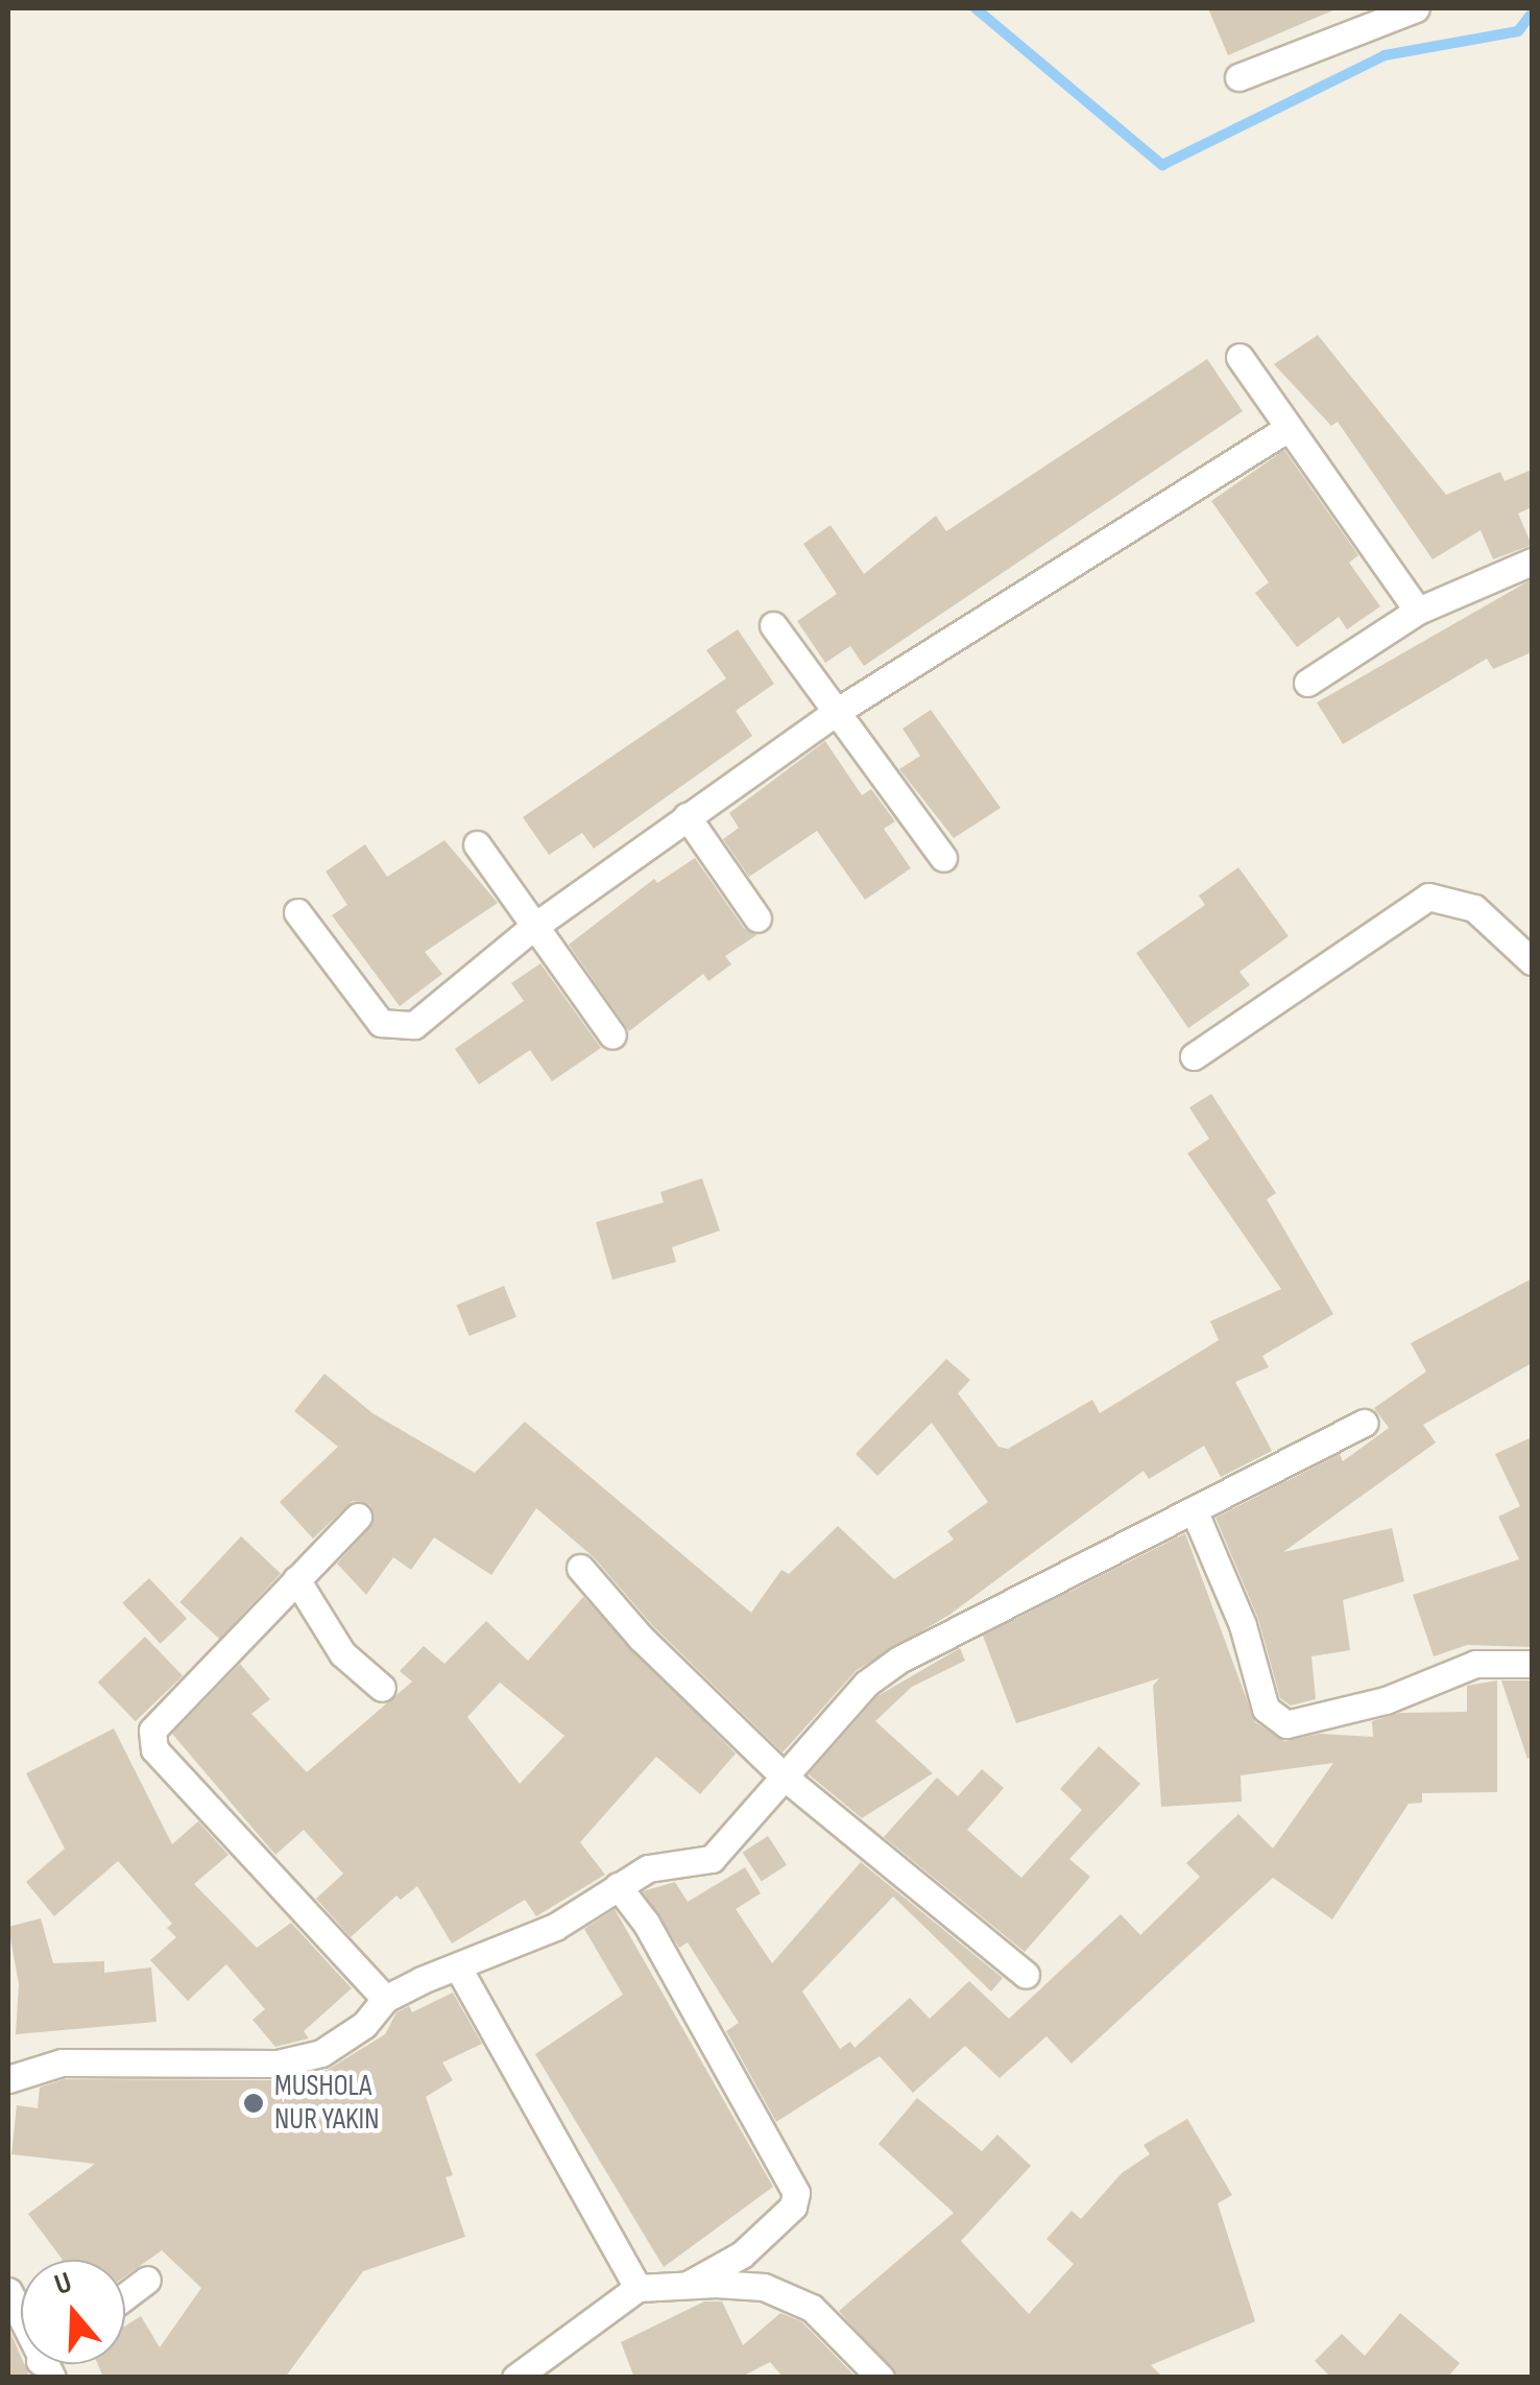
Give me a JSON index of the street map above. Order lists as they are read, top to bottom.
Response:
{
  "places": ["MUSHOLA NUR YAKIN"],
  "north": "top"
}
